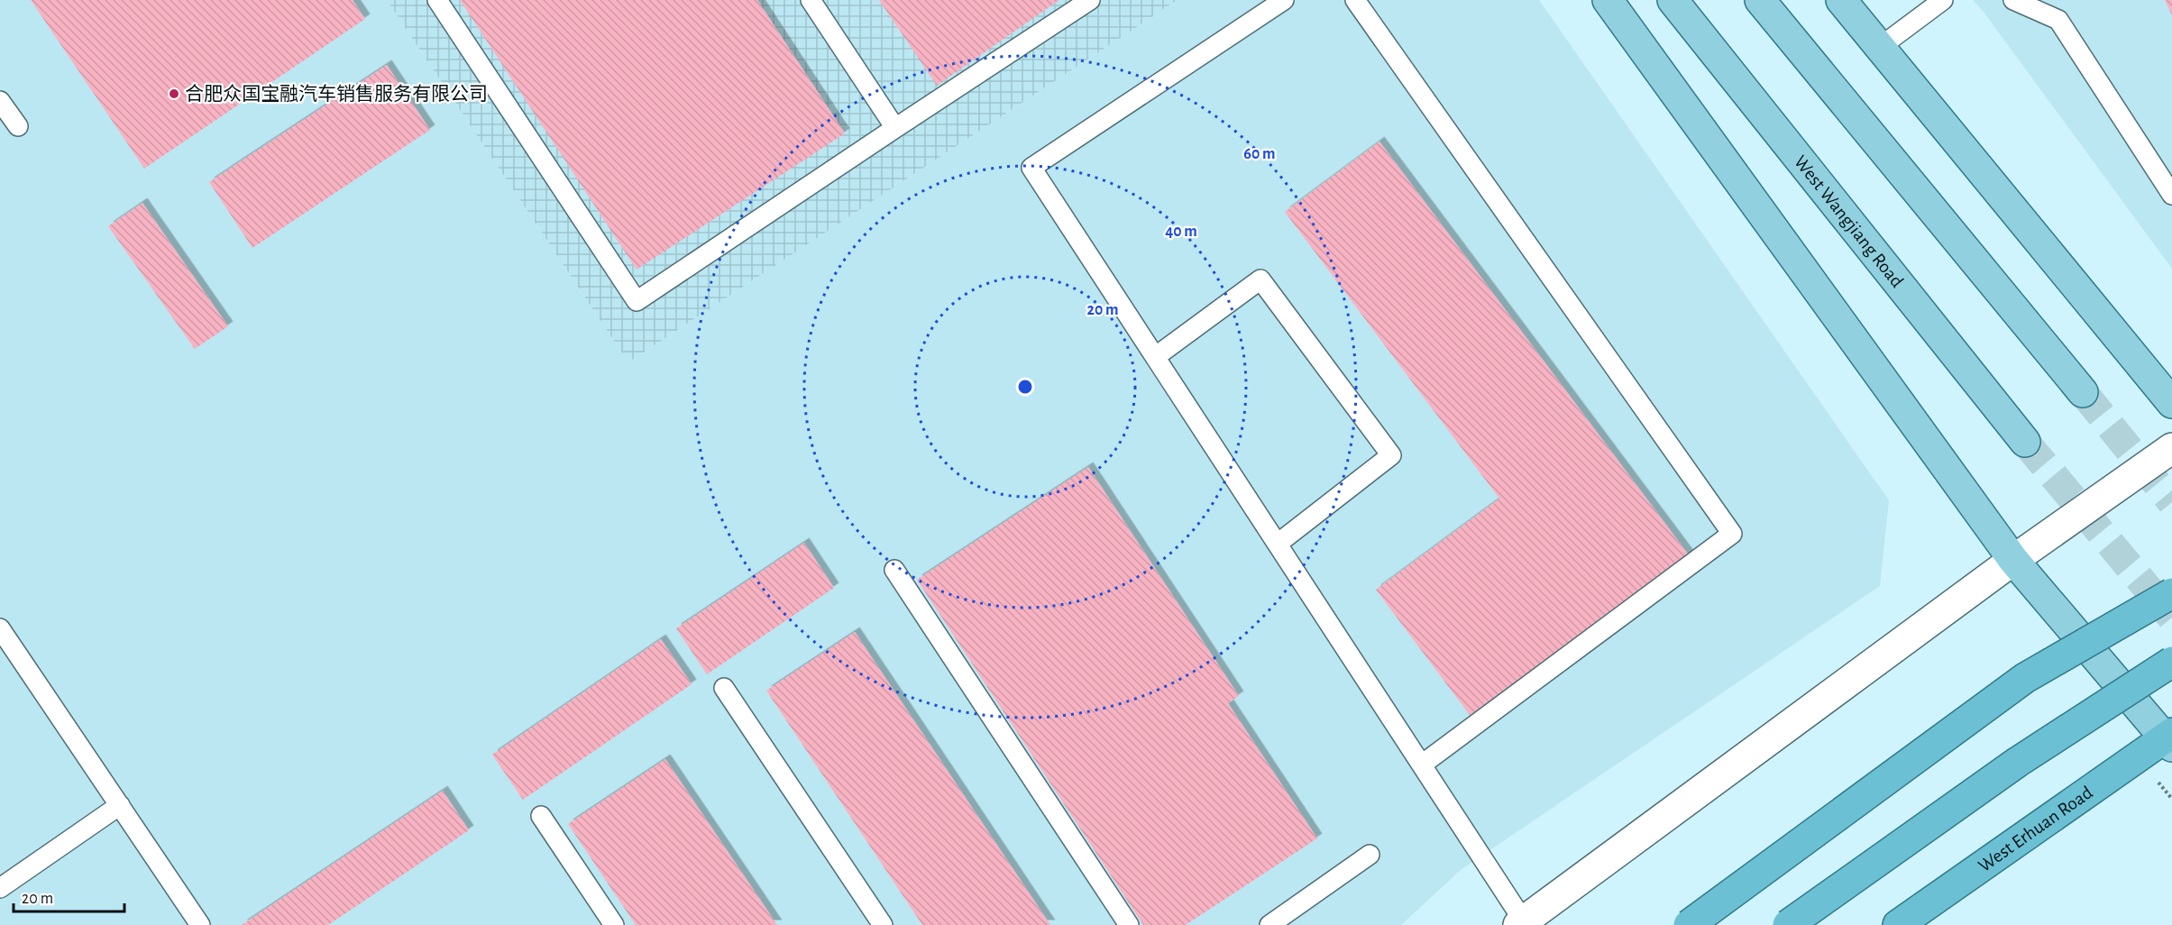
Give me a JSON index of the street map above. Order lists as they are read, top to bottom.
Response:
{
  "streets": {
    "highway": ["West Erhuan Road"],
    "main road": ["West Wangjiang Road"]
  },
  "places": ["合肥众国宝融汽车销售服务有限公司"],
  "scale_bar": "20 m",
  "rings": ["60 m", "40 m", "20 m"]
}
